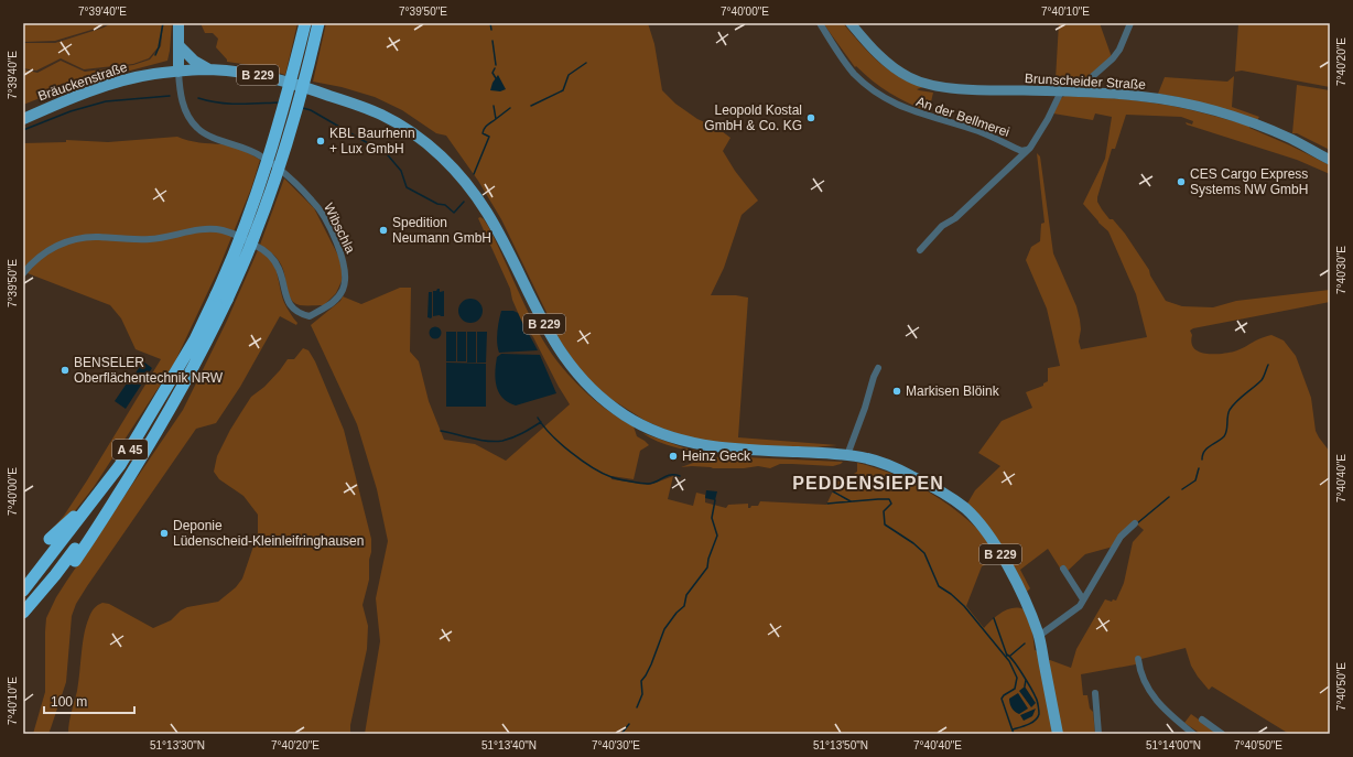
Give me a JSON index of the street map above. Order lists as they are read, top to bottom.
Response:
{
  "streets": {
    "highway": ["A 45"],
    "main road": ["B 229", "Bräuckenstraße", "Brunscheider Straße"],
    "street": ["An der Bellmerei", "Wibschla"]
  },
  "crossings": [
    ["B 229", "Bräuckenstraße"],
    ["B 229", "Wibschla"],
    ["Bräuckenstraße", "Wibschla"]
  ],
  "districts": ["PEDDENSIEPEN"],
  "places": [
    "Leopold Kostal GmbH & Co. KG",
    "KBL Baurhenn + Lux GmbH",
    "CES Cargo Express Systems NW GmbH",
    "Spedition Neumann GmbH",
    "BENSELER Oberflächentechnik NRW",
    "Markisen Blöink",
    "Heinz Geck",
    "Deponie Lüdenscheid-Kleinleifringhausen"
  ],
  "scale_bar": "100 m",
  "coordinates": [
    "7°39'40\"E",
    "7°39'50\"E",
    "7°40'00\"E",
    "7°40'10\"E",
    "7°40'20\"E",
    "7°40'30\"E",
    "7°40'40\"E",
    "7°40'50\"E",
    "51°13'30\"N",
    "51°13'40\"N",
    "51°13'50\"N",
    "51°14'00\"N"
  ]
}
